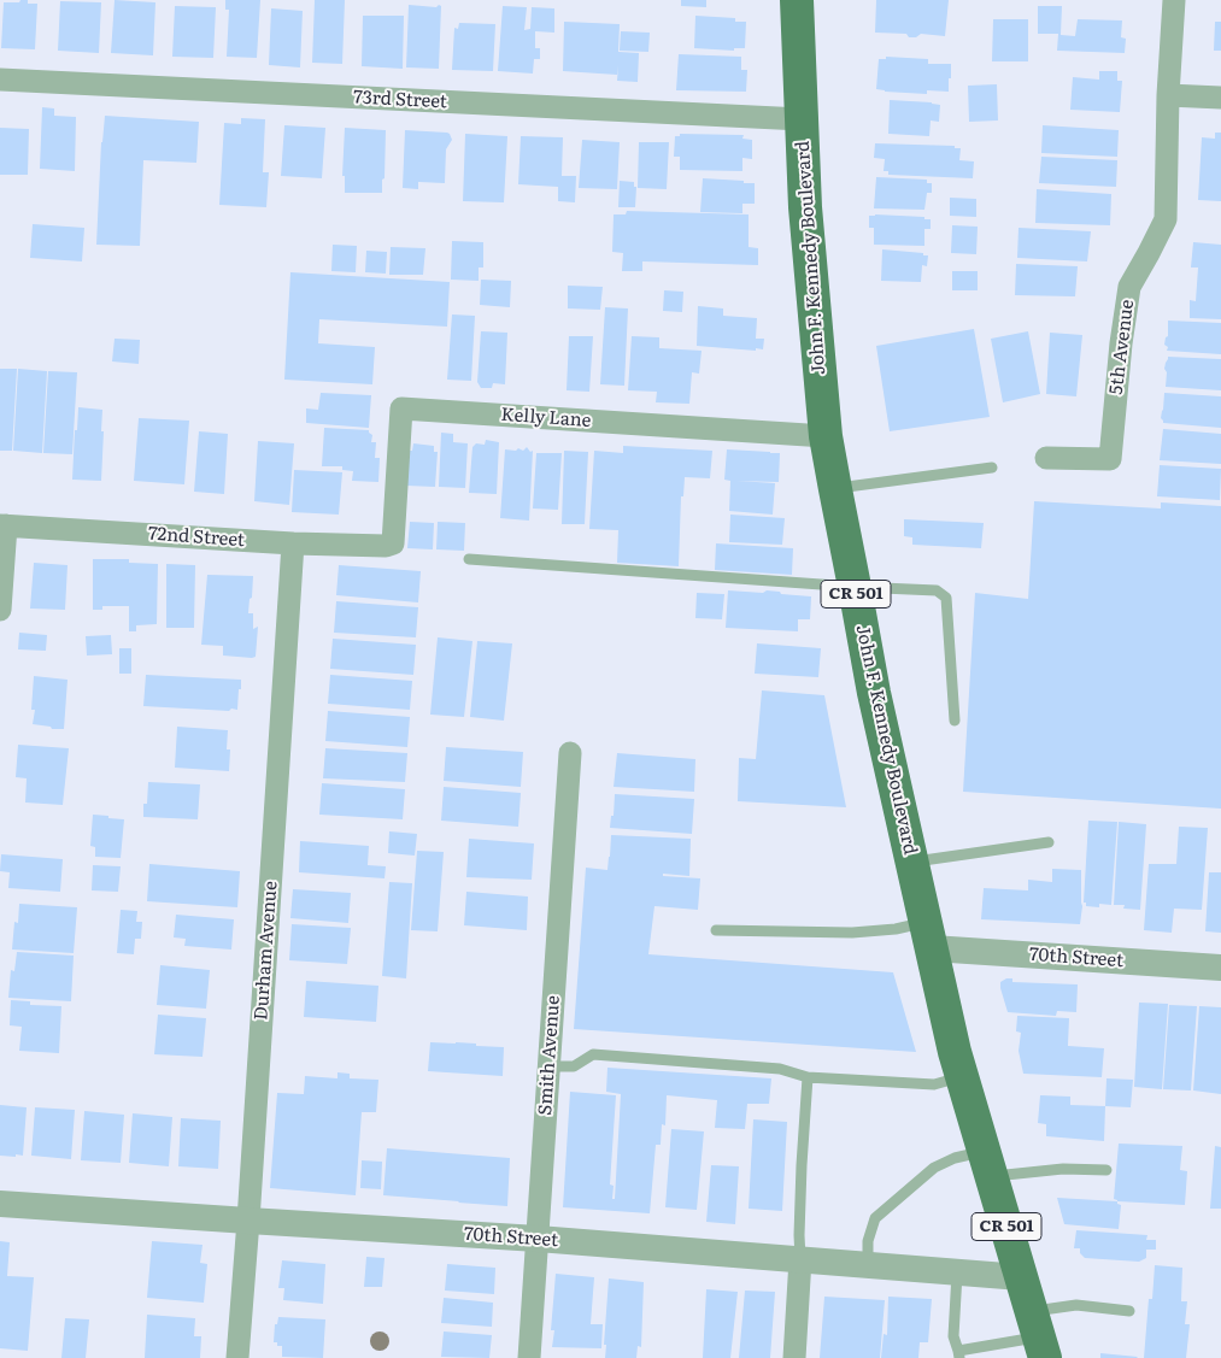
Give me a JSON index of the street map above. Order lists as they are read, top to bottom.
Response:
{
  "streets": {
    "main road": ["John F. Kennedy Boulevard", "CR 501"],
    "street": [
      "73rd Street",
      "5th Avenue",
      "Kelly Lane",
      "72nd Street",
      "Durham Avenue",
      "70th Street",
      "Smith Avenue"
    ]
  },
  "crossings": [
    ["73rd Street", "John F. Kennedy Boulevard"],
    ["John F. Kennedy Boulevard", "Kelly Lane"],
    ["John F. Kennedy Boulevard", "70th Street"],
    ["Kelly Lane", "72nd Street"],
    ["72nd Street", "Durham Avenue"],
    ["Durham Avenue", "70th Street"],
    ["70th Street", "Smith Avenue"]
  ]
}
